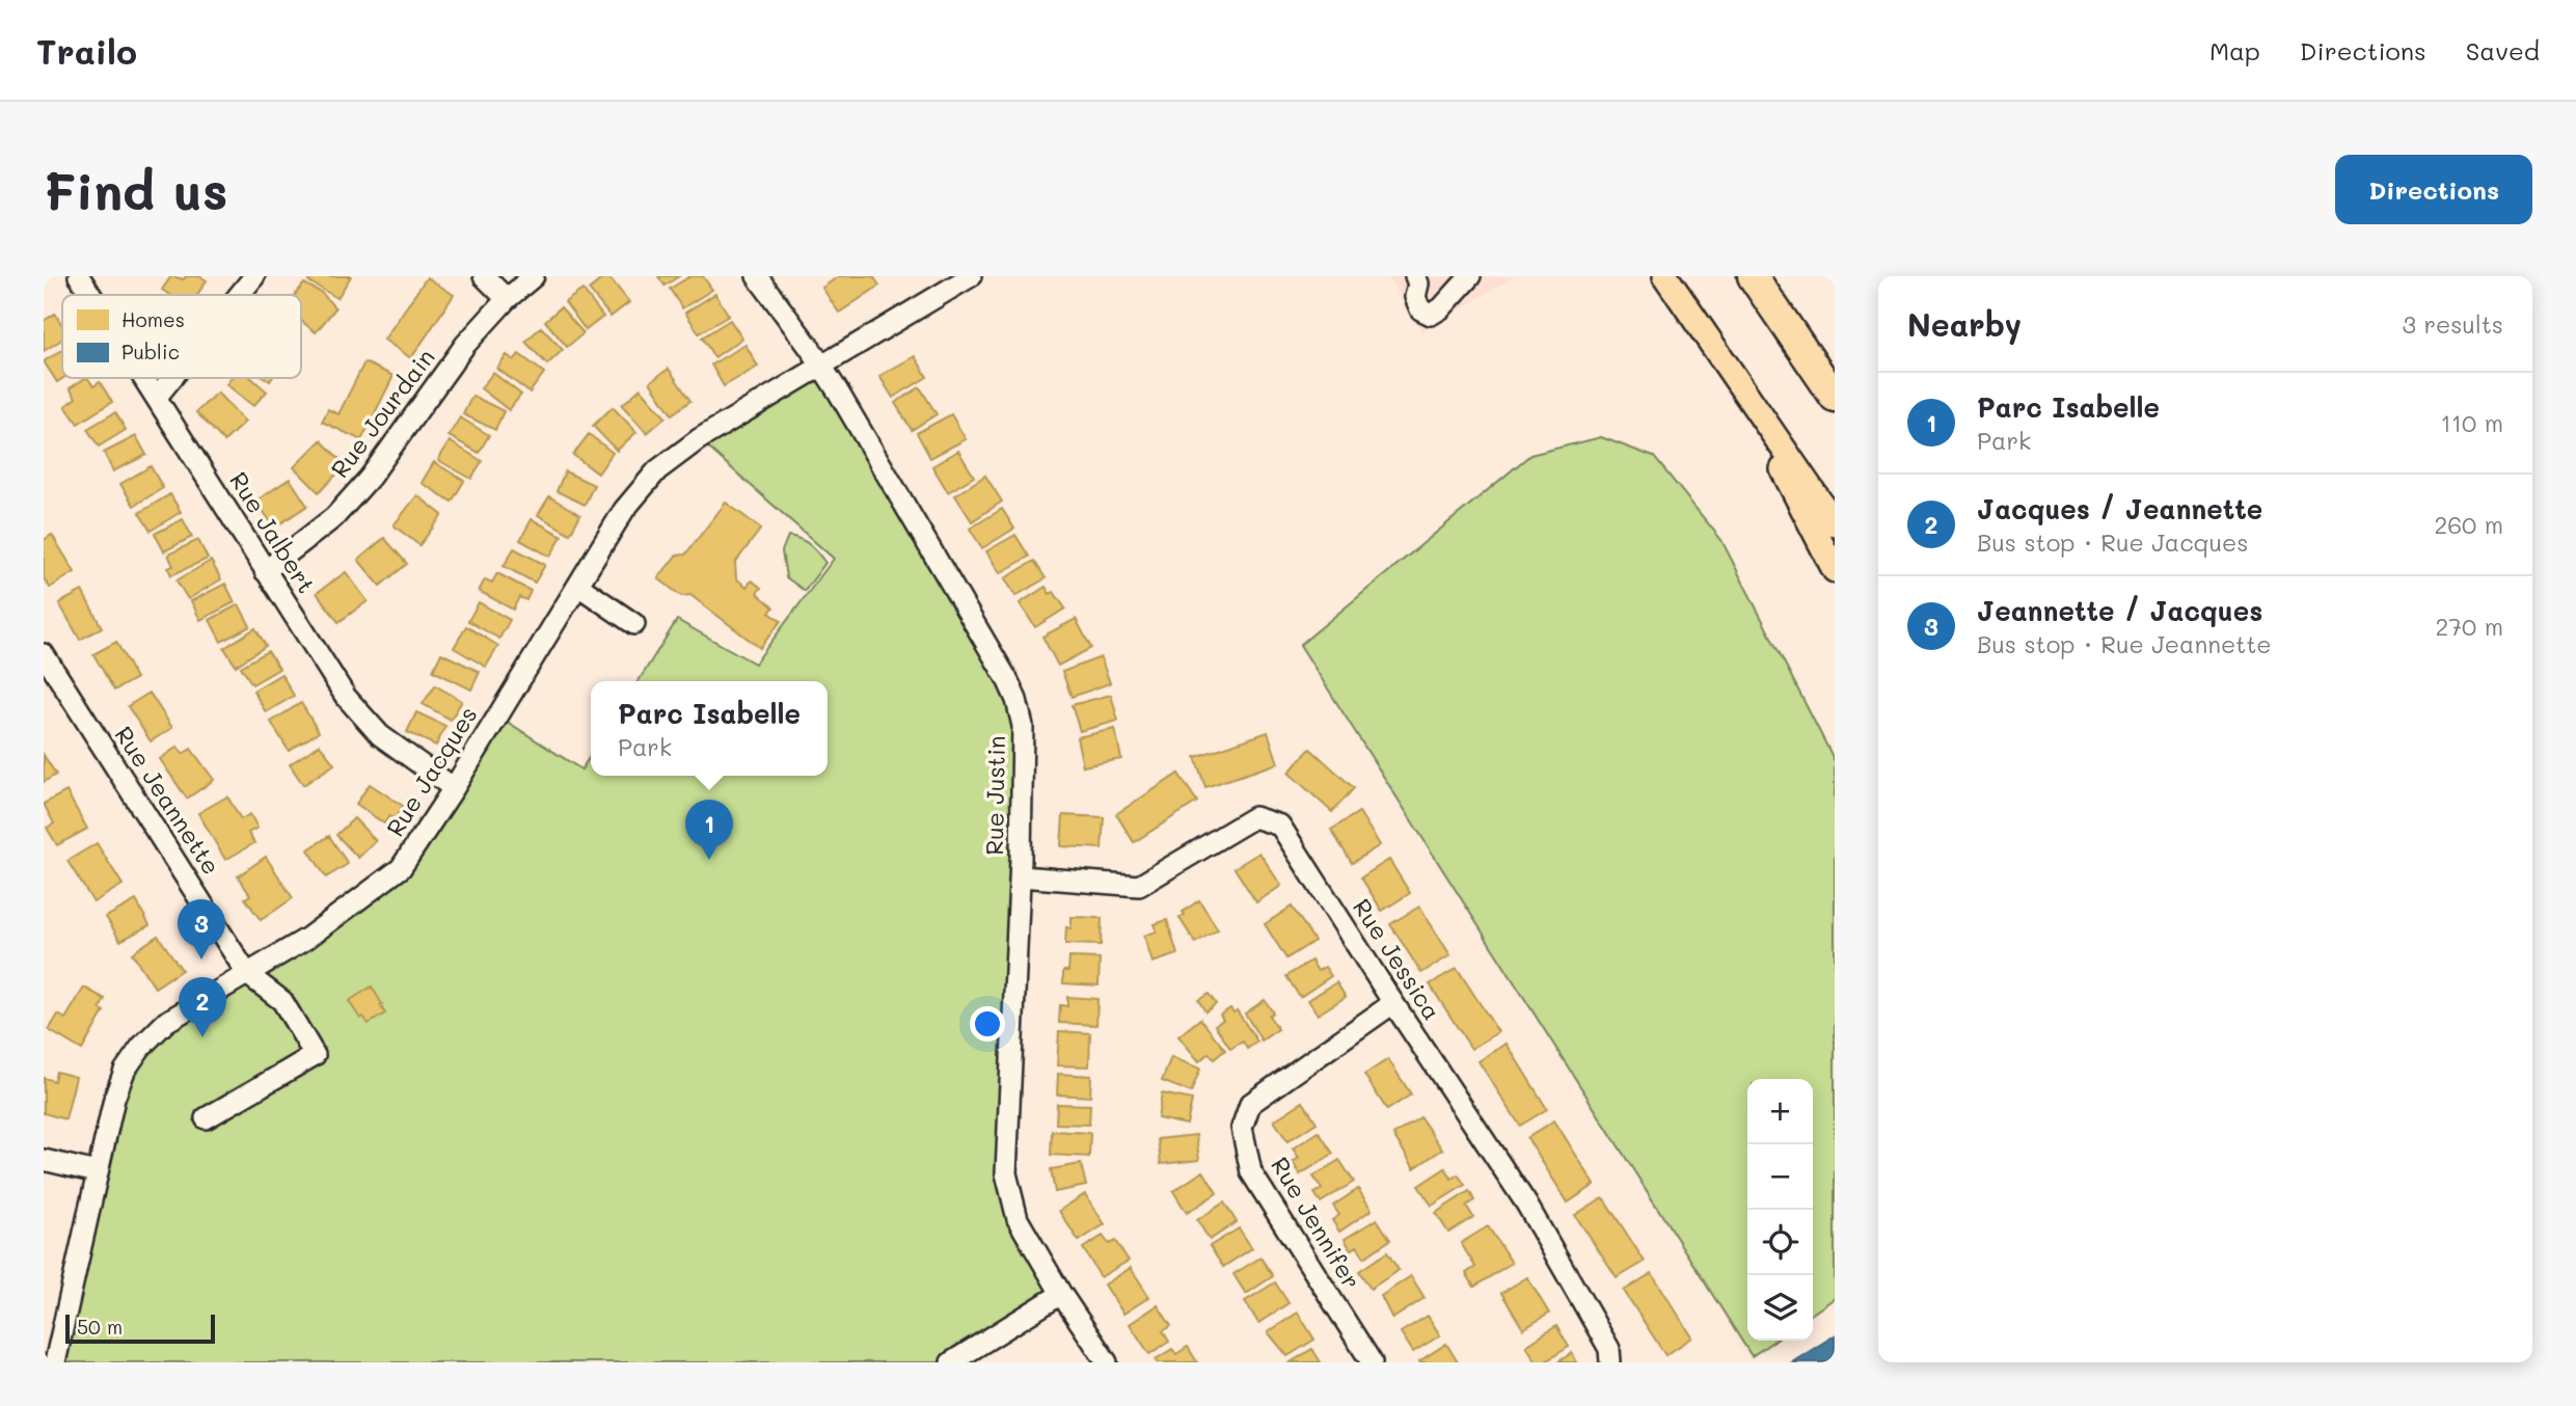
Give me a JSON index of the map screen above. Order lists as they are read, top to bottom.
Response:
{
  "streets": {
    "street": [
      "Rue Jourdain",
      "Rue Jalbert",
      "Rue Jacques",
      "Rue Justin",
      "Rue Jeannette",
      "Rue Jessica",
      "Rue Jennifer"
    ]
  },
  "crossings": [
    ["Rue Jourdain", "Rue Jalbert"],
    ["Rue Jalbert", "Rue Jacques"],
    ["Rue Jacques", "Rue Justin"],
    ["Rue Jacques", "Rue Jeannette"],
    ["Rue Justin", "Rue Jessica"],
    ["Rue Jessica", "Rue Jennifer"]
  ],
  "legend": ["Homes", "Public"],
  "scale_bar": "50 m",
  "page": {
    "header": "Trailo",
    "nav": ["Map", "Directions", "Saved"],
    "buttons": "Directions",
    "title": "Find us",
    "heading": ["Nearby", "3 results"],
    "list": [
      {
        "mark": "1",
        "name": "Parc Isabelle",
        "note": "Park",
        "value": "110 m"
      },
      {
        "mark": "2",
        "name": "Jacques / Jeannette",
        "note": "Bus stop · Rue Jacques",
        "value": "260 m"
      },
      {
        "mark": "3",
        "name": "Jeannette / Jacques",
        "note": "Bus stop · Rue Jeannette",
        "value": "270 m"
      }
    ],
    "popup": ["Parc Isabelle", "Park"],
    "pins": ["1", "3", "2"],
    "map_buttons": ["+", "−"],
    "scale": "50 m"
  }
}
